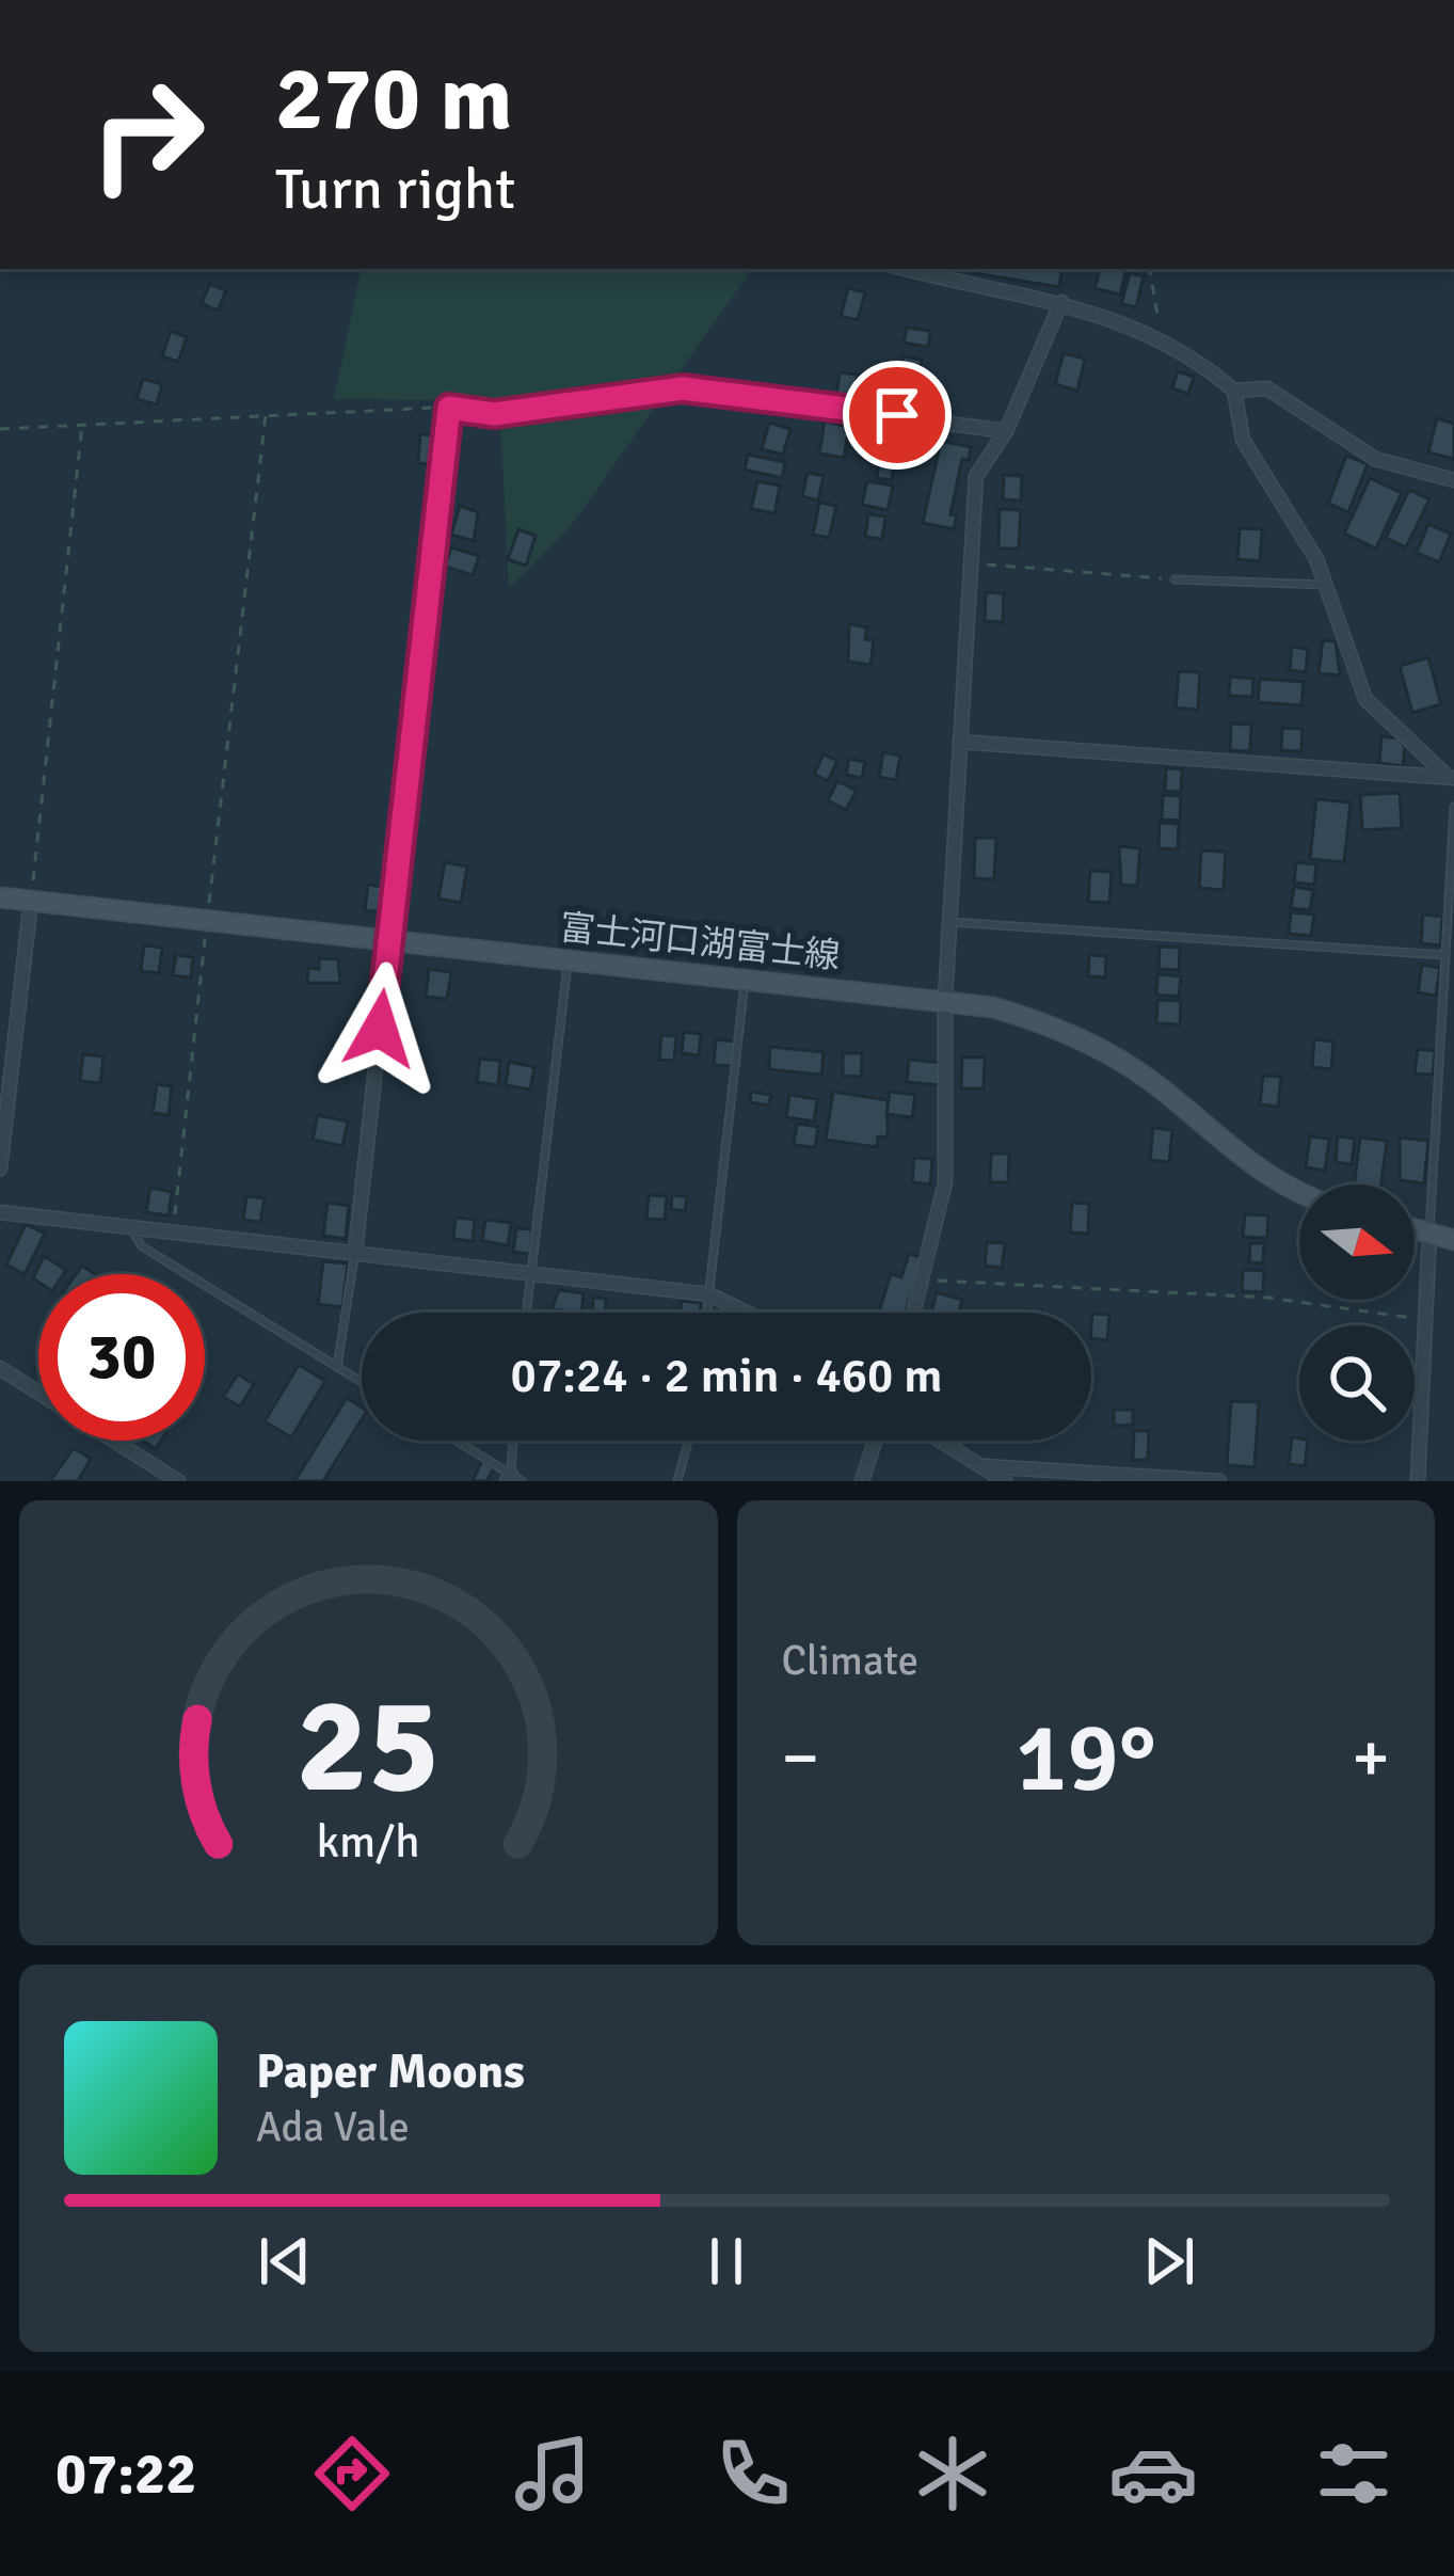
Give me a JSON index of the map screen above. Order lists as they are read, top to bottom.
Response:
{
  "streets": {
    "main road": ["富士河口湖富士線"]
  },
  "north": "right",
  "page": {
    "turn": ["270 m", "Turn right"],
    "limit": "30",
    "trip": "07:24 · 2 min · 460 m",
    "tile": "Climate",
    "heat": ["−", "19°", "+"],
    "song": ["Paper Moons", "Ada Vale"],
    "tabs": "07:22",
    "gauge": ["25", "km/h"]
  }
}
